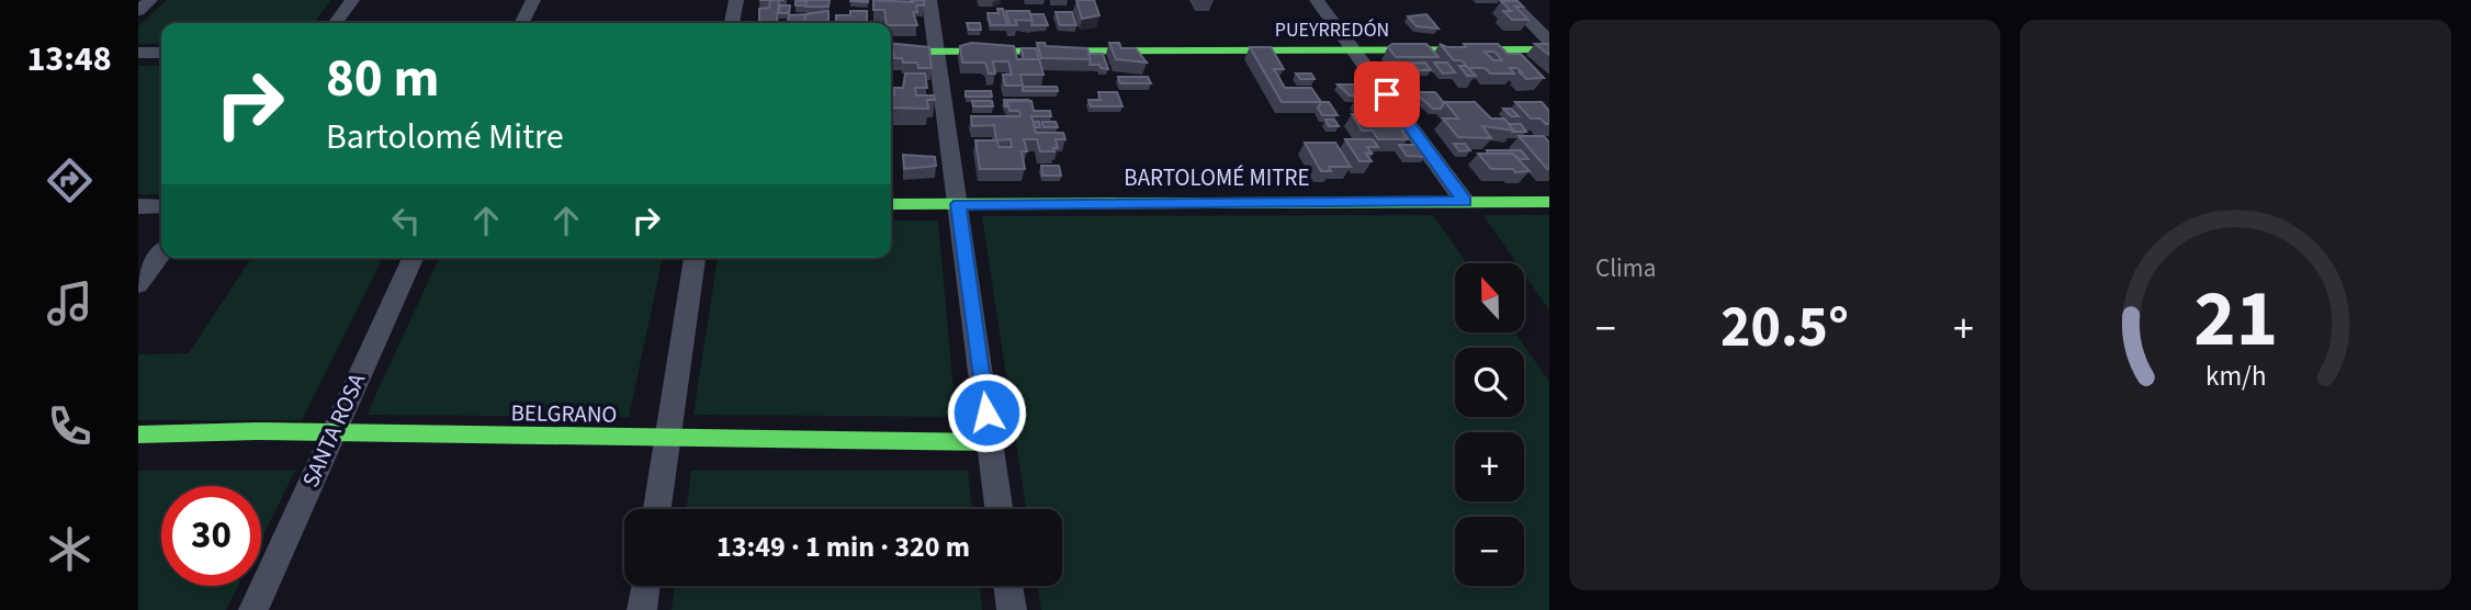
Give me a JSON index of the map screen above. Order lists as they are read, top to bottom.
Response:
{
  "streets": {
    "street": [
      "PUEYRREDÓN",
      "BARTOLOMÉ MITRE",
      "BELGRANO",
      "SANTA ROSA"
    ]
  },
  "crossings": [
    ["BELGRANO", "SANTA ROSA"]
  ],
  "north": "top",
  "page": {
    "tabs": "13:48",
    "tile": "Clima",
    "turn": ["80 m", "Bartolomé Mitre"],
    "map_buttons": ["+", "−"],
    "heat": ["−", "20.5°", "+"],
    "limit": "30",
    "trip": "13:49 · 1 min · 320 m",
    "gauge": ["21", "km/h"]
  }
}
